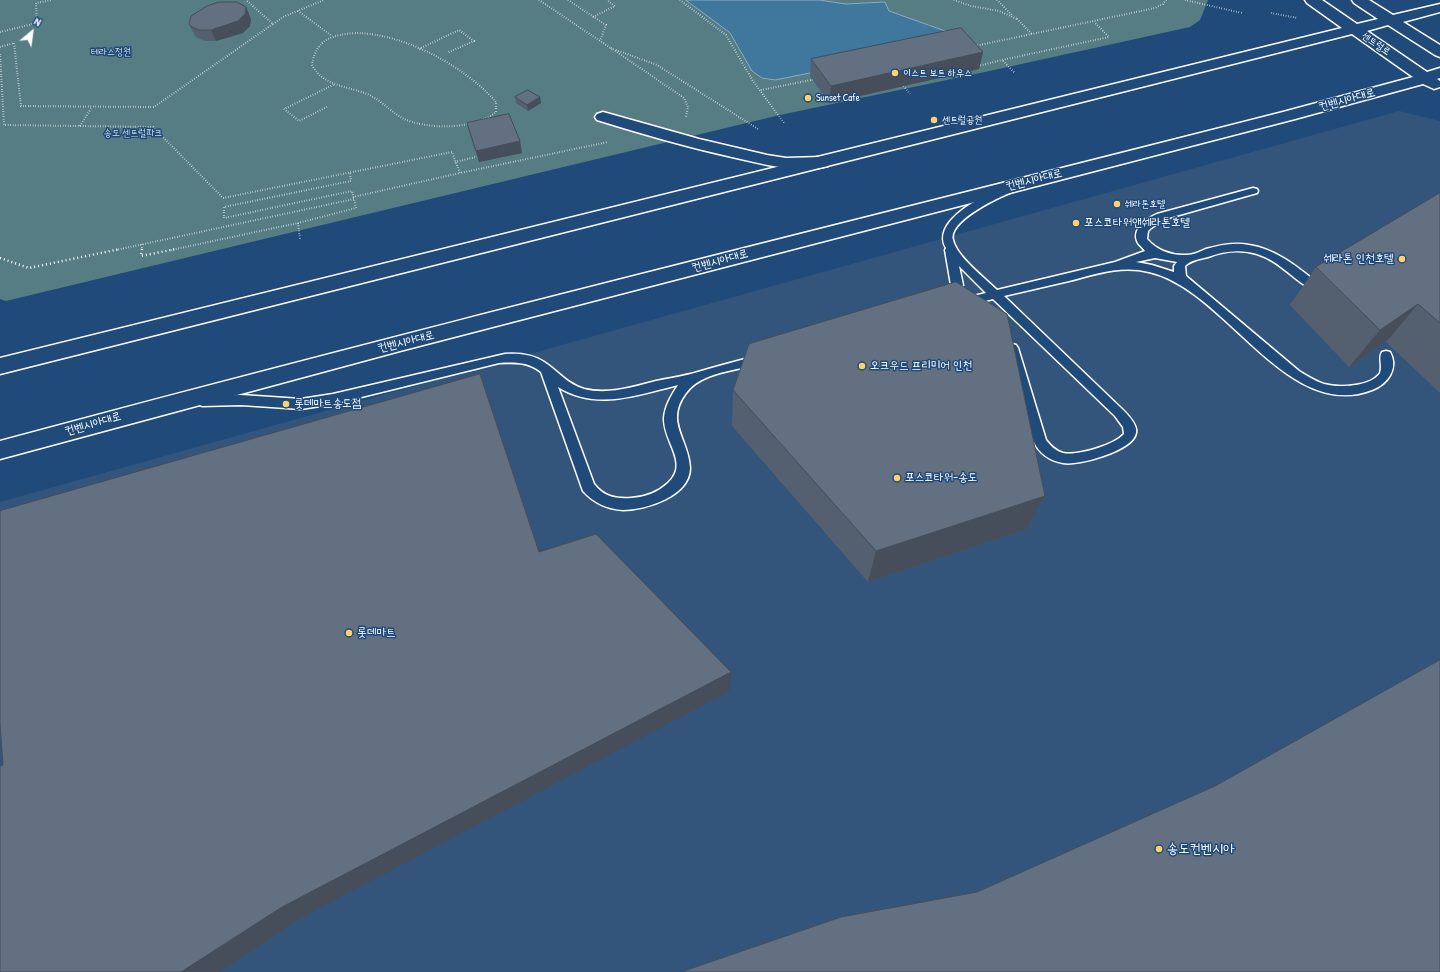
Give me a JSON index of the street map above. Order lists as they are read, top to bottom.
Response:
{
  "streets": {
    "main road": ["센트럴로", "컨벤시아대로"]
  },
  "crossings": [
    ["센트럴로", "컨벤시아대로"]
  ],
  "parks": ["테라스정원", "송도 센트럴파크"],
  "places": [
    "이스트 보트 하우스",
    "Sunset Cafe",
    "센트럴공원",
    "쉐라톤호텔",
    "포스코타워앤쉐라톤호텔",
    "쉐라톤 인천호텔",
    "오크우드 프리미어 인천",
    "롯데마트송도점",
    "포스코타워-송도",
    "롯데마트",
    "송도컨벤시아"
  ],
  "north": "top right"
}
